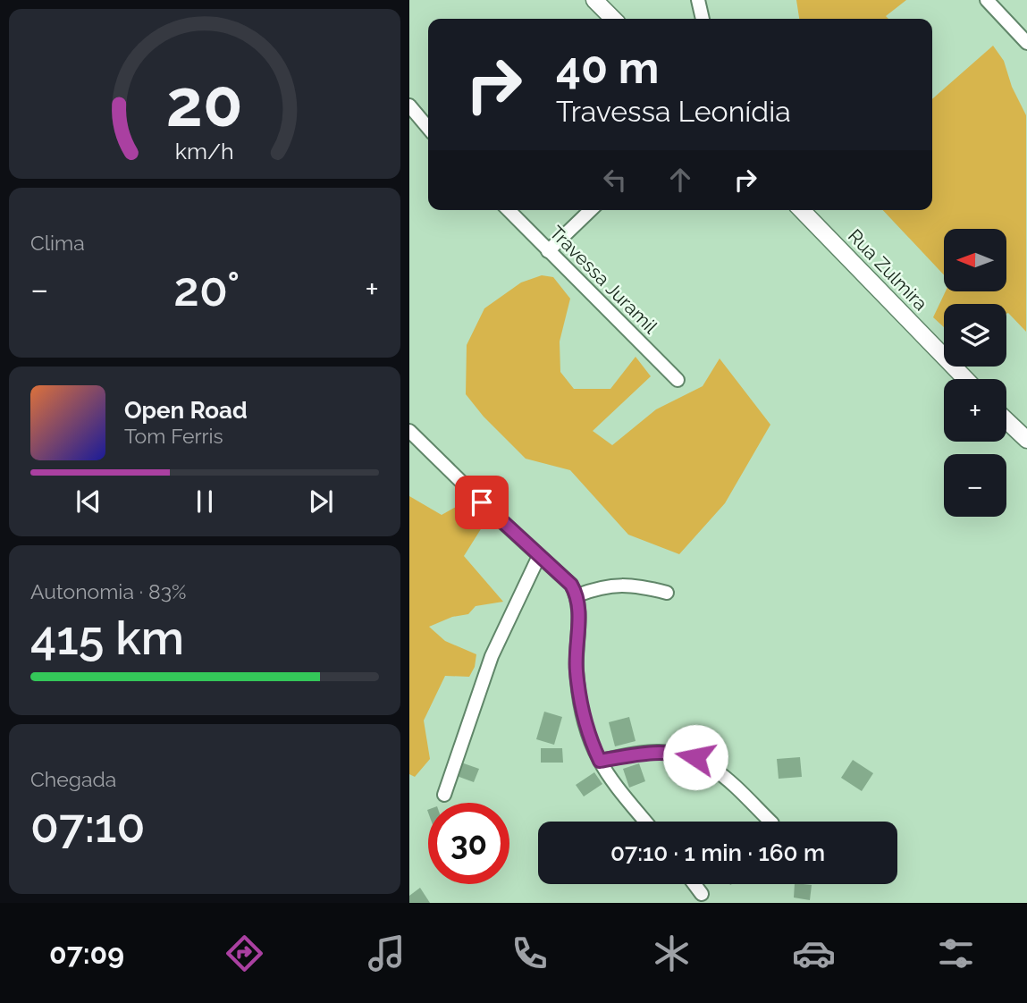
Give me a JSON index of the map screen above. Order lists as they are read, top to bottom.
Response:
{
  "streets": {
    "street": ["Rua Zulmira", "Travessa Juramil"]
  },
  "north": "left",
  "page": {
    "turn": ["40 m", "Travessa Leonídia"],
    "tile": [
      "Clima",
      ["Autonomia · 83%", "415 km"],
      ["Chegada", "07:10"]
    ],
    "map_buttons": ["+", "−"],
    "heat": ["−", "20°", "+"],
    "song": ["Open Road", "Tom Ferris"],
    "limit": "30",
    "trip": "07:10 · 1 min · 160 m",
    "tabs": "07:09",
    "gauge": ["20", "km/h"]
  }
}
